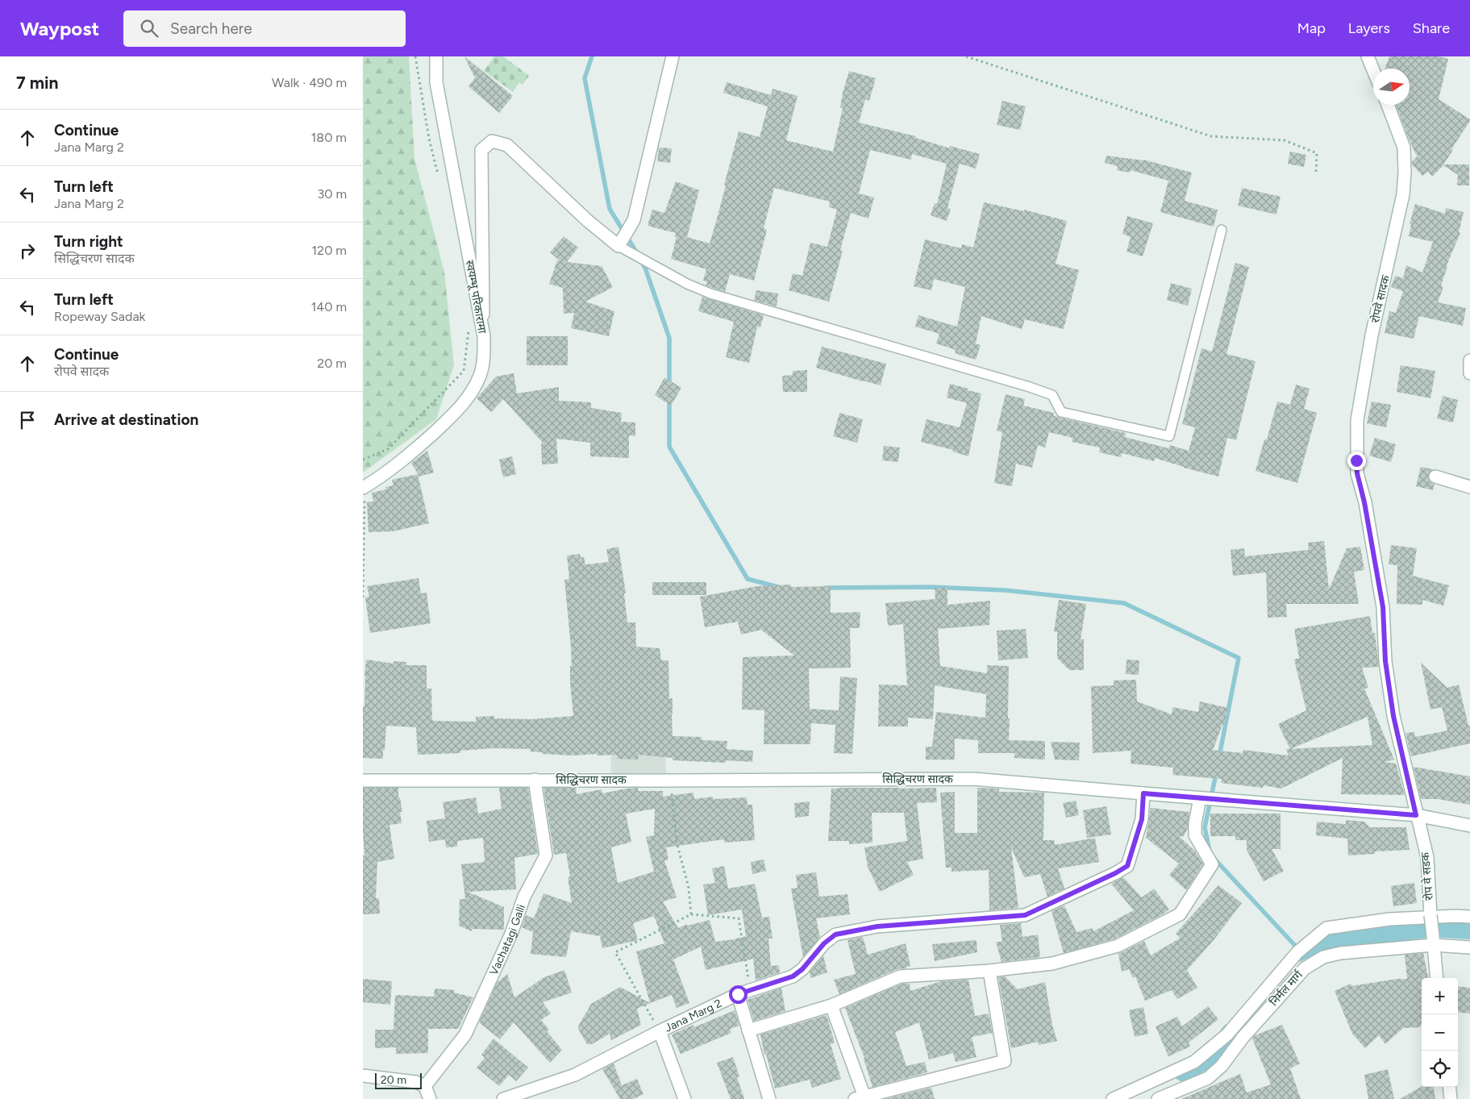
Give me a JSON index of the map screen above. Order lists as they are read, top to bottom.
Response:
{
  "streets": {
    "street": [
      "स्वयम्भू परिकारामा",
      "रोपवे सादक",
      "सिद्धिचरण सादक",
      "रोप वे सडक",
      "Vachatagi Galli",
      "निर्मल मार्ग",
      "Jana Marg 2"
    ]
  },
  "crossings": [
    ["रोपवे सादक", "सिद्धिचरण सादक"],
    ["रोपवे सादक", "रोप वे सडक"],
    ["सिद्धिचरण सादक", "रोप वे सडक"],
    ["सिद्धिचरण सादक", "Vachatagi Galli"],
    ["सिद्धिचरण सादक", "Jana Marg 2"],
    ["रोप वे सडक", "निर्मल मार्ग"]
  ],
  "scale_bar": "20 m",
  "north": "right",
  "page": {
    "header": "Waypost",
    "search": "Search here",
    "nav": ["Map", "Layers", "Share"],
    "heading": ["7 min", "Walk · 490 m"],
    "list": [
      ["Continue", "Jana Marg 2", "180 m"],
      ["Turn left", "Jana Marg 2", "30 m"],
      ["Turn right", "सिद्धिचरण सादक", "120 m"],
      ["Turn left", "Ropeway Sadak", "140 m"],
      ["Continue", "रोपवे सादक", "20 m"],
      "Arrive at destination"
    ],
    "map_buttons": ["+", "−"],
    "scale": "20 m"
  }
}
